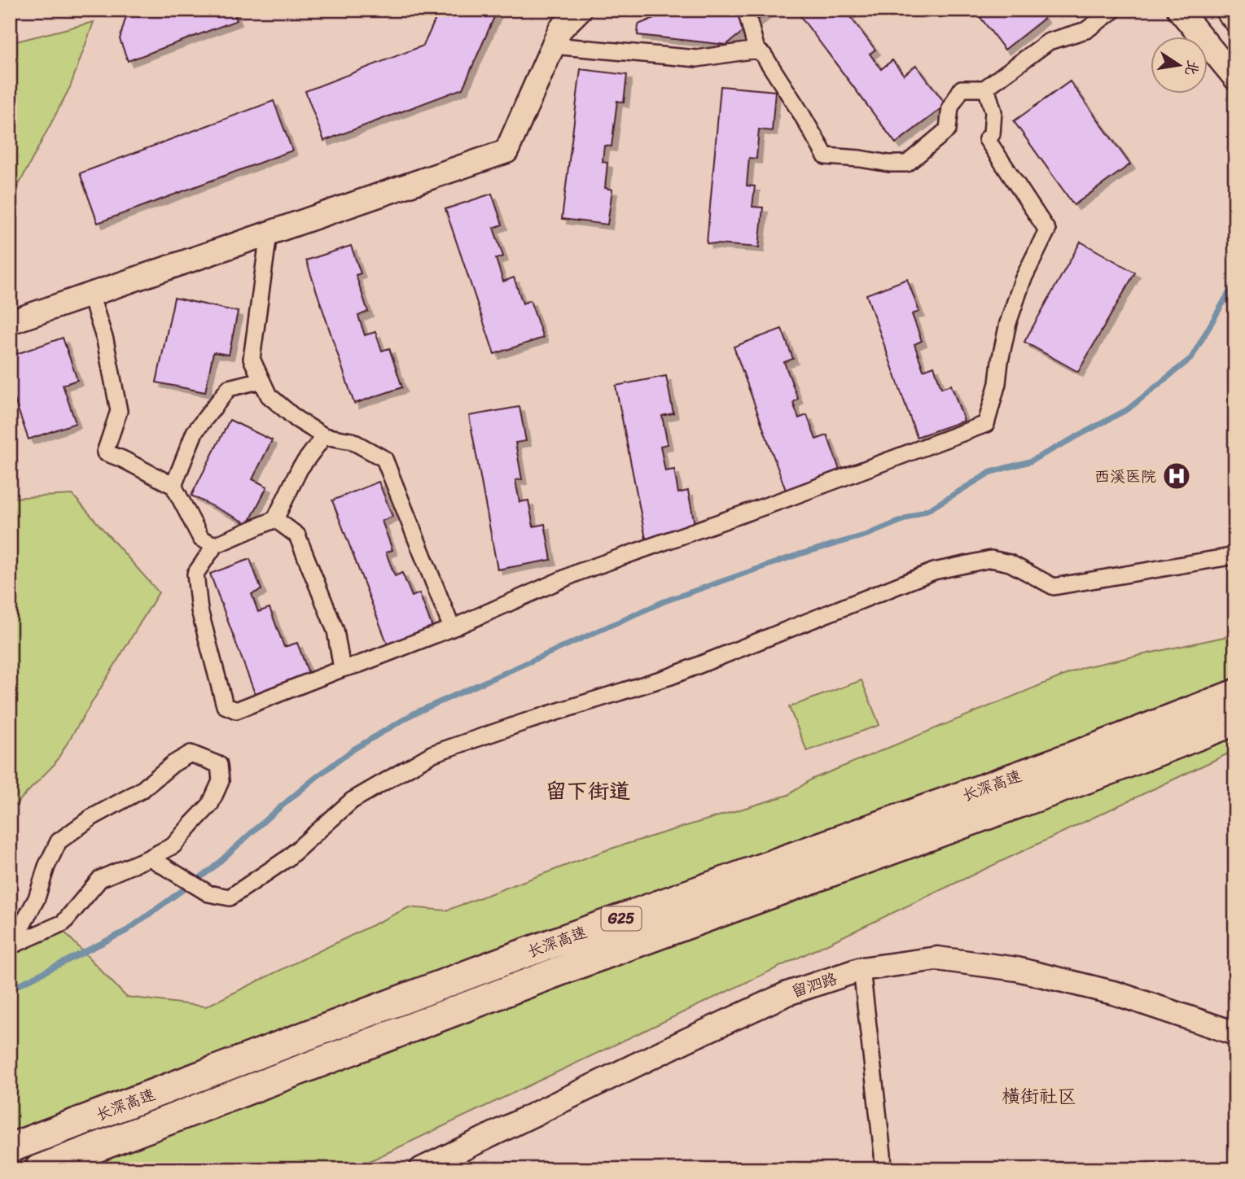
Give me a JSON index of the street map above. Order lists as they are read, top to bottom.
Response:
{
  "streets": {
    "highway": ["长深高速", "G25"],
    "street": ["留泗路"]
  },
  "districts": ["留下街道", "横街社区"],
  "places": {
    "hospital": ["西溪医院"]
  },
  "north": "right"
}
